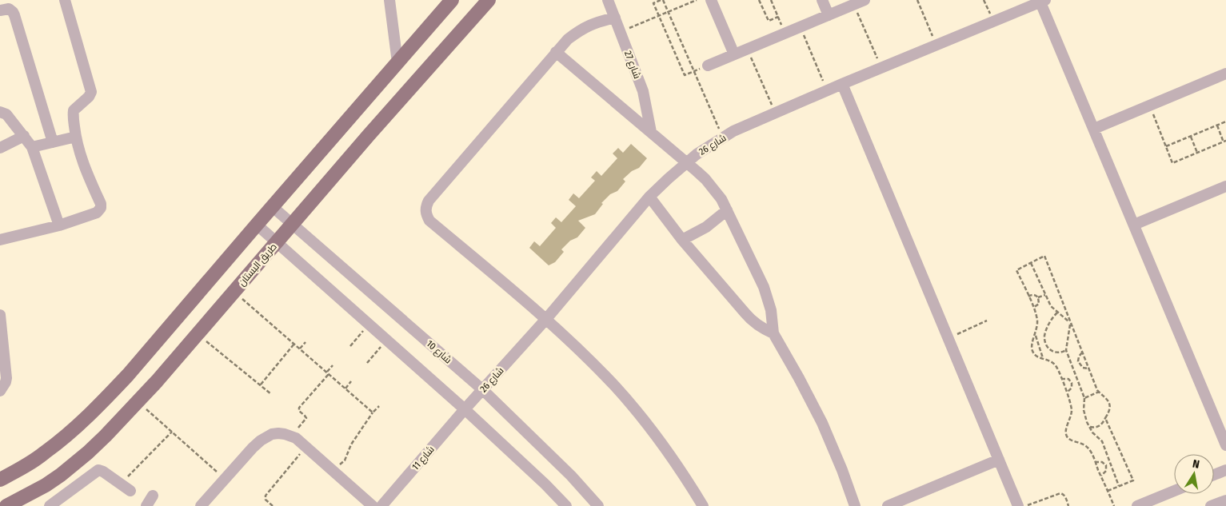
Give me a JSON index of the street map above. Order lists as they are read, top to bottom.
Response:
{
  "streets": {
    "main road": ["طريق البستان"],
    "street": [
      "شارع 27",
      "شارع 26",
      "شارع 10",
      "شارع 11"
    ]
  },
  "crossings": [
    ["شارع 26", "شارع 10"],
    ["شارع 26", "شارع 11"],
    ["طريق البستان", "شارع 10"]
  ],
  "north": "top"
}
